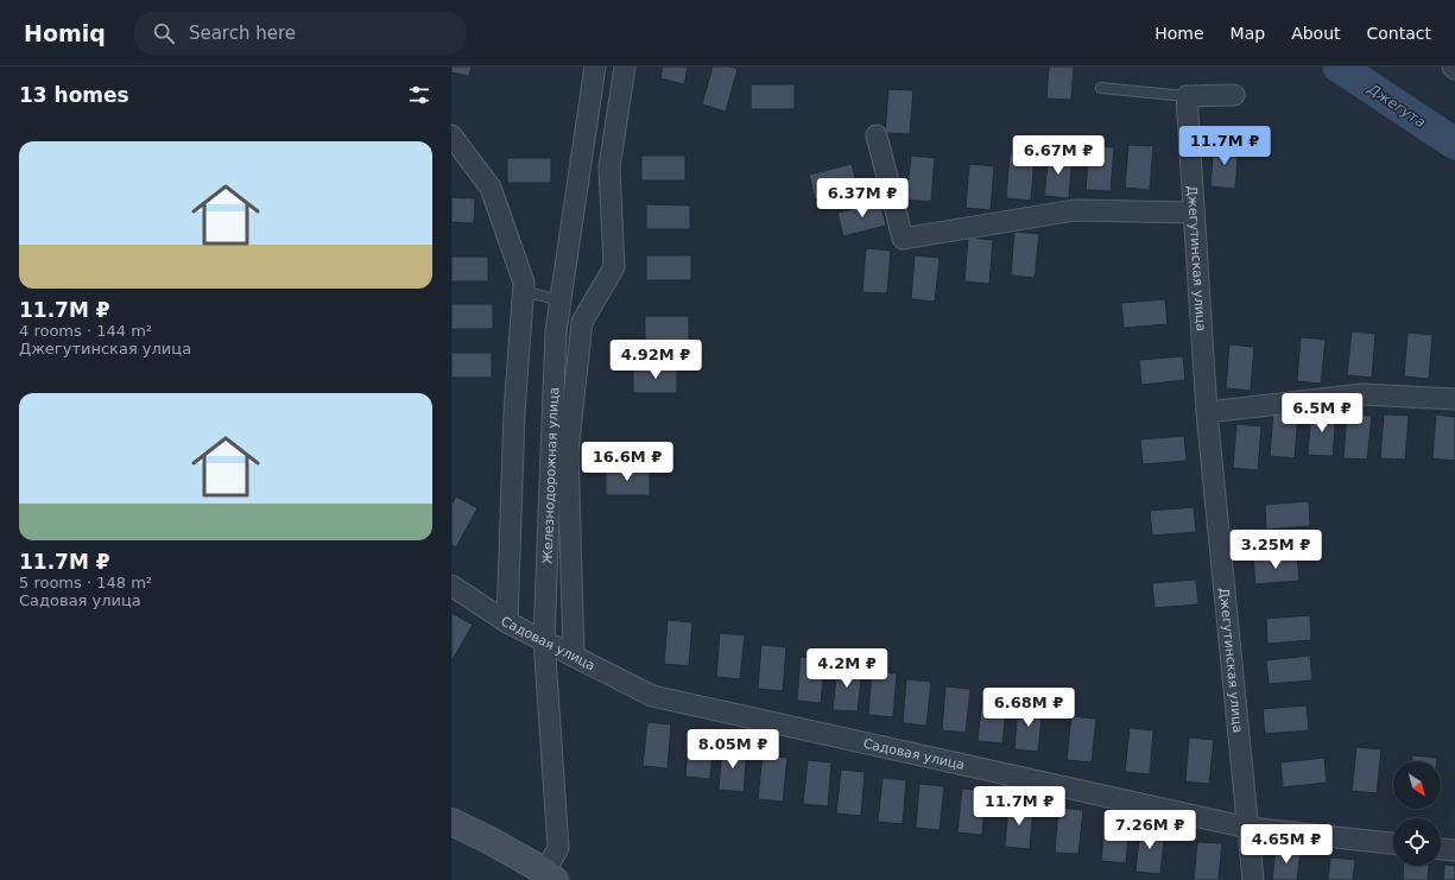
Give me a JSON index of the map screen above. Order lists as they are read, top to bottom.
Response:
{
  "streets": {
    "street": ["Джегутинская улица", "Железнодорожная улица", "Садовая улица"]
  },
  "crossings": [
    ["Джегутинская улица", "Садовая улица"],
    ["Железнодорожная улица", "Садовая улица"]
  ],
  "water": ["Джегута"],
  "north": "bottom right",
  "page": {
    "header": "Homiq",
    "search": "Search here",
    "nav": [
      "Home",
      "Map",
      "About",
      "Contact"
    ],
    "heading": "13 homes",
    "list": [
      {
        "name": "11.7M ₽",
        "note": "4 rooms · 144 m² · Джегутинская улица"
      },
      {
        "name": "11.7M ₽",
        "note": "5 rooms · 148 m² · Садовая улица"
      }
    ],
    "price": [
      "11.7M ₽",
      "6.67M ₽",
      "6.37M ₽",
      "4.92M ₽",
      "6.5M ₽",
      "16.6M ₽",
      "3.25M ₽",
      "4.2M ₽",
      "6.68M ₽",
      "8.05M ₽",
      "11.7M ₽",
      "7.26M ₽",
      "4.65M ₽"
    ]
  }
}
